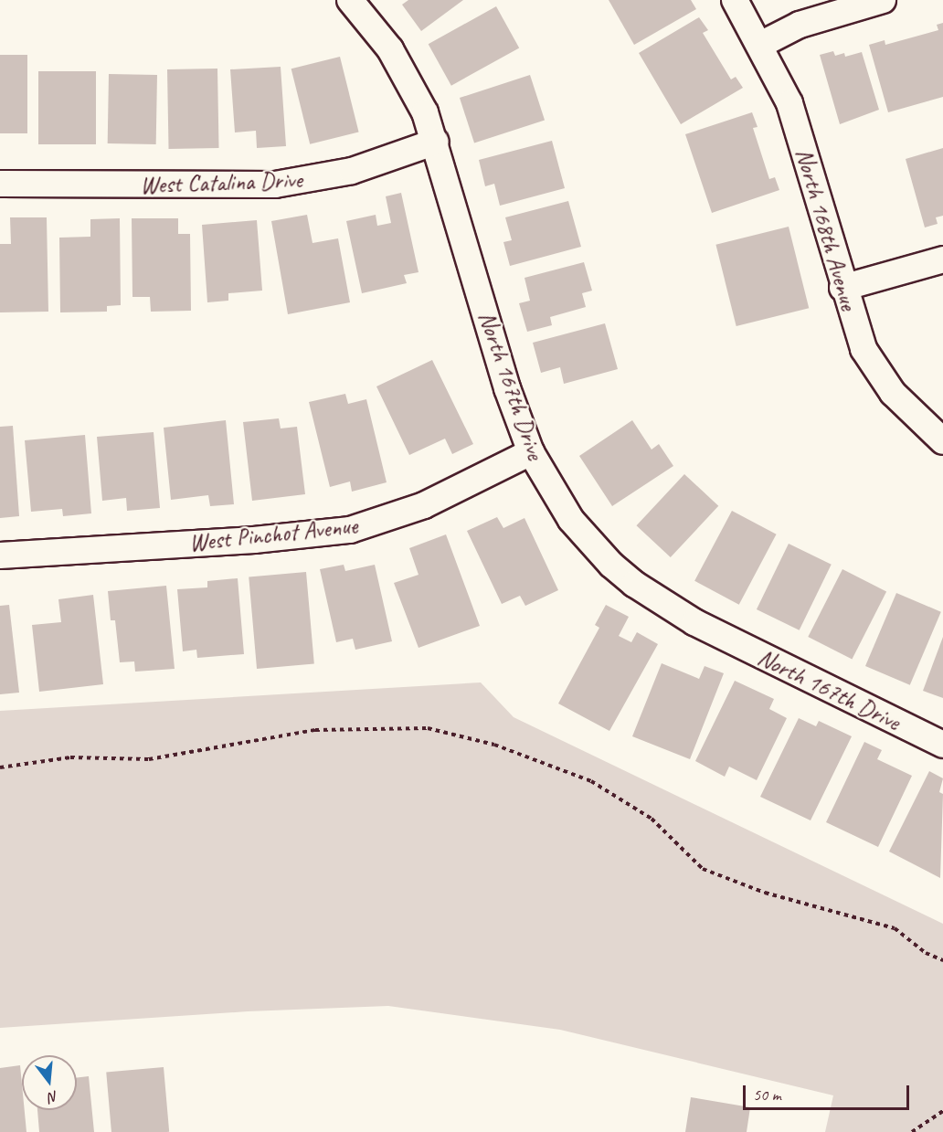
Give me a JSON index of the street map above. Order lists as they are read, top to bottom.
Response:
{
  "streets": {
    "street": [
      "West Catalina Drive",
      "North 168th Avenue",
      "North 167th Drive",
      "West Pinchot Avenue"
    ]
  },
  "crossings": [
    ["West Catalina Drive", "North 167th Drive"],
    ["North 167th Drive", "West Pinchot Avenue"]
  ],
  "scale_bar": "50 m",
  "north": "bottom"
}
